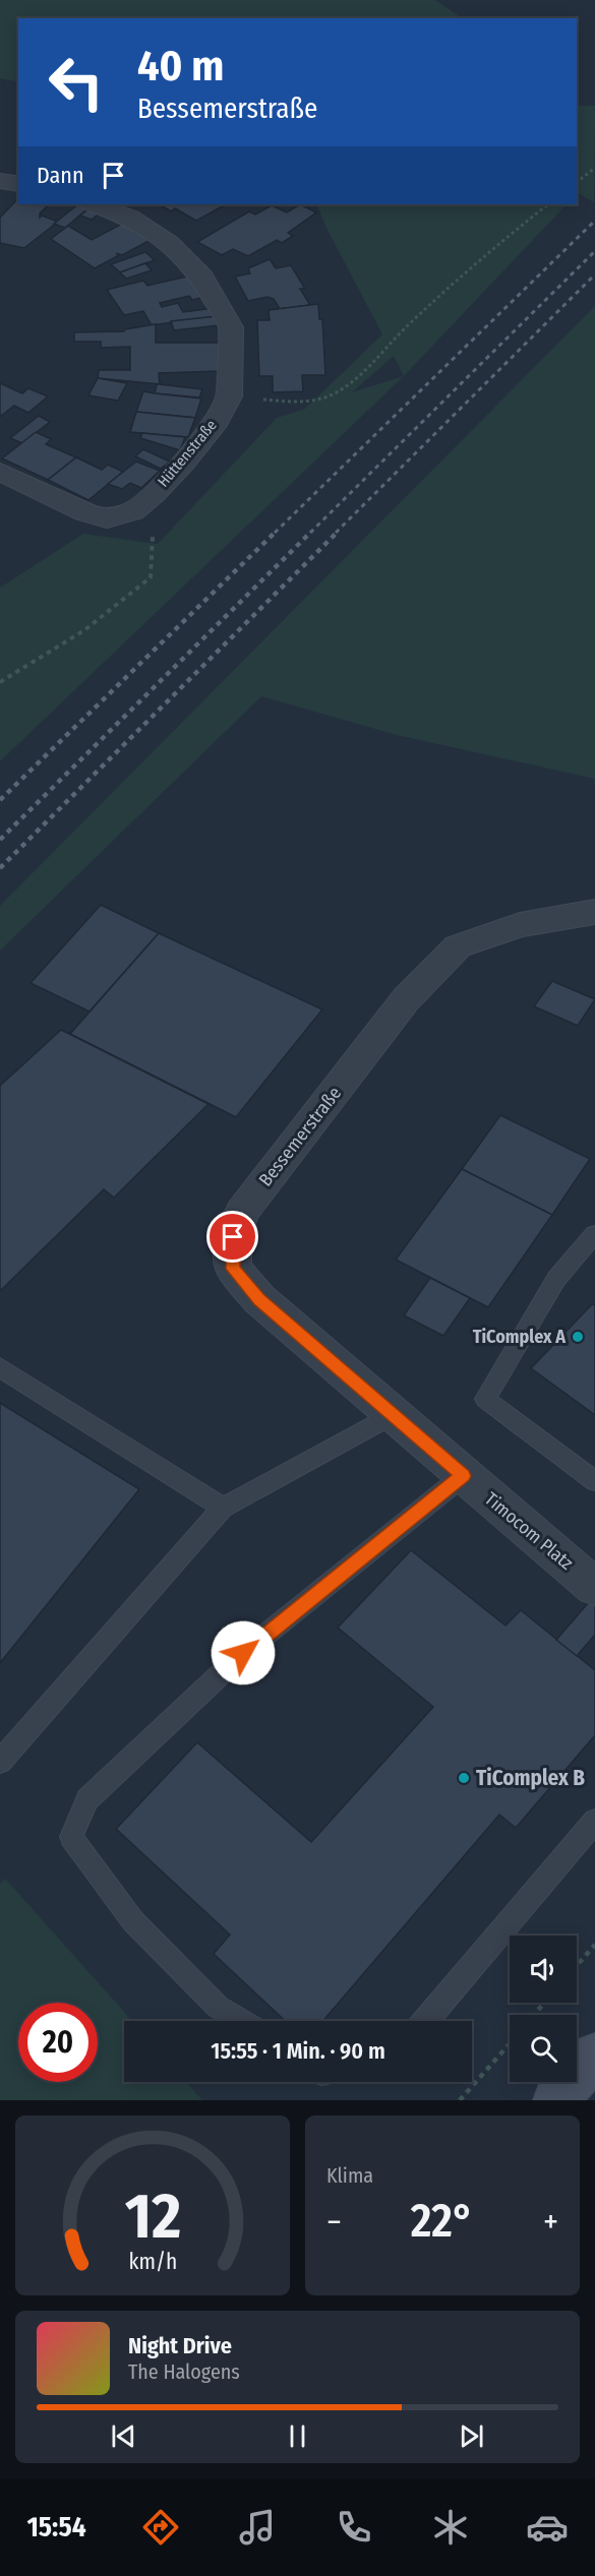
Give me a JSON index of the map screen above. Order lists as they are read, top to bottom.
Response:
{
  "streets": {
    "street": ["Hüttenstraße", "Bessemerstraße", "Timocom Platz"]
  },
  "crossings": [
    ["Bessemerstraße", "Timocom Platz"]
  ],
  "places": ["TiComplex A", "TiComplex B"],
  "page": {
    "turn": ["40 m", "Bessemerstraße"],
    "then": "Dann",
    "limit": "20",
    "trip": "15:55 · 1 Min. · 90 m",
    "tile": "Klima",
    "heat": ["−", "22°", "+"],
    "song": ["Night Drive", "The Halogens"],
    "tabs": "15:54",
    "gauge": ["12", "km/h"]
  }
}
